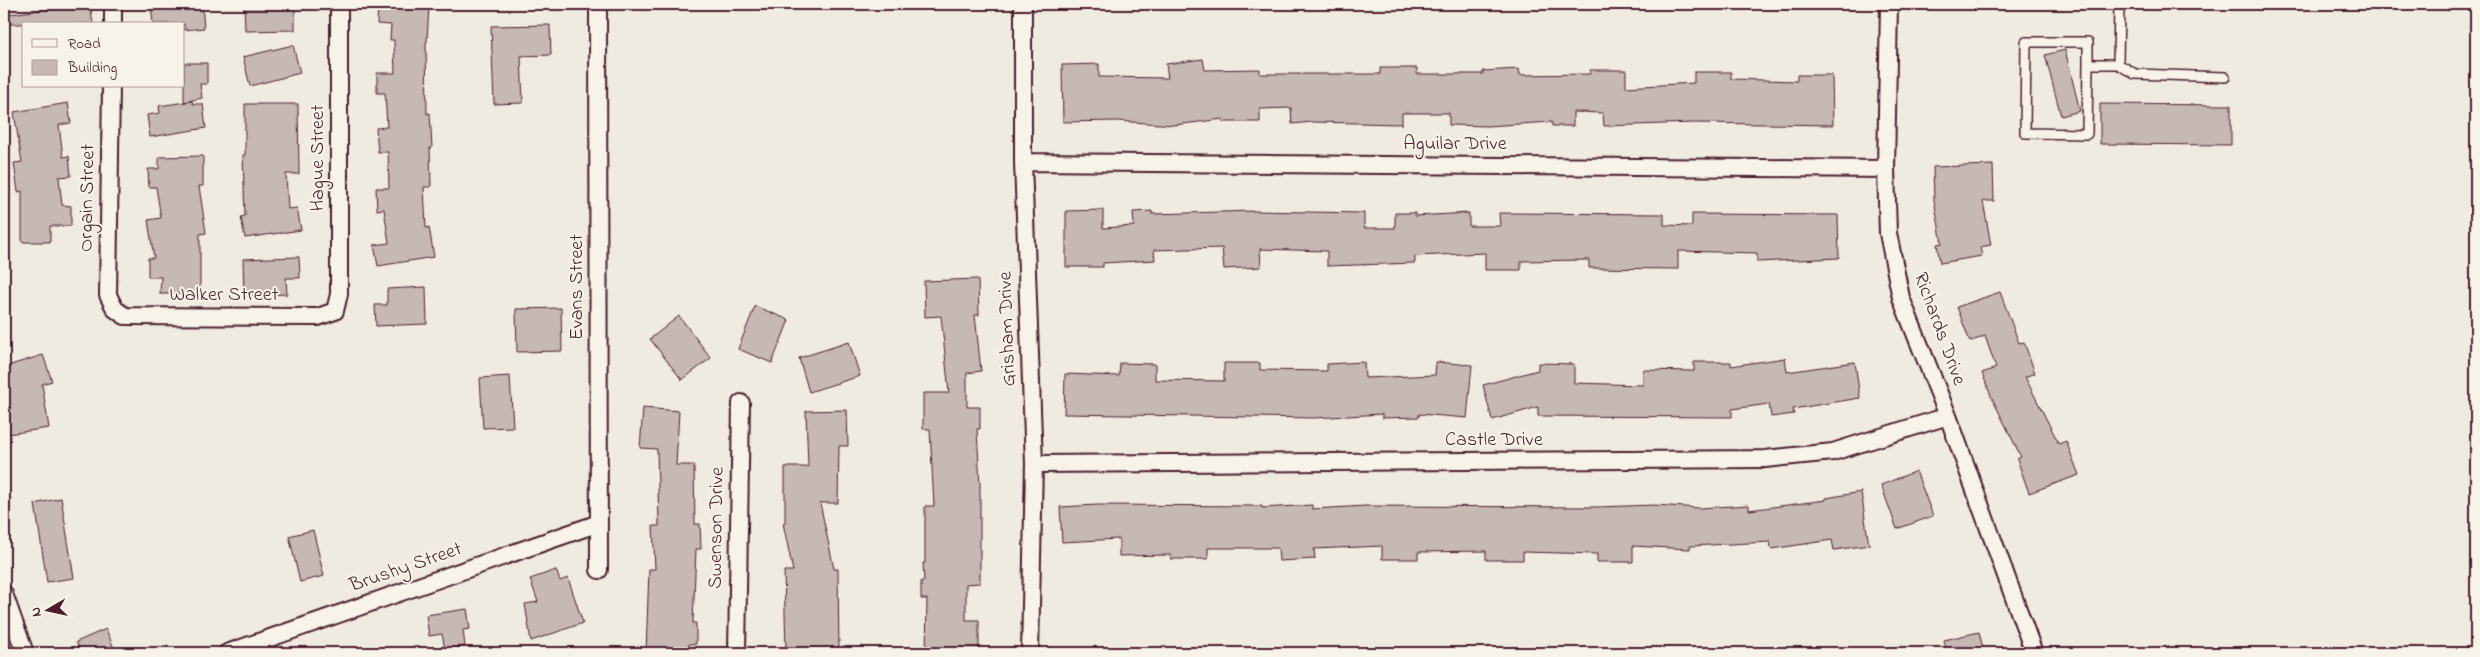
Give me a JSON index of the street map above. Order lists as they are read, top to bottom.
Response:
{
  "streets": {
    "street": [
      "Aguilar Drive",
      "Hague Street",
      "Orgain Street",
      "Evans Street",
      "Walker Street",
      "Grisham Drive",
      "Richards Drive",
      "Castle Drive",
      "Swenson Drive",
      "Brushy Street"
    ]
  },
  "crossings": [
    ["Aguilar Drive", "Grisham Drive"],
    ["Aguilar Drive", "Richards Drive"],
    ["Hague Street", "Walker Street"],
    ["Orgain Street", "Walker Street"],
    ["Evans Street", "Brushy Street"],
    ["Grisham Drive", "Castle Drive"],
    ["Richards Drive", "Castle Drive"]
  ],
  "legend": ["Road", "Building"],
  "north": "left"
}
